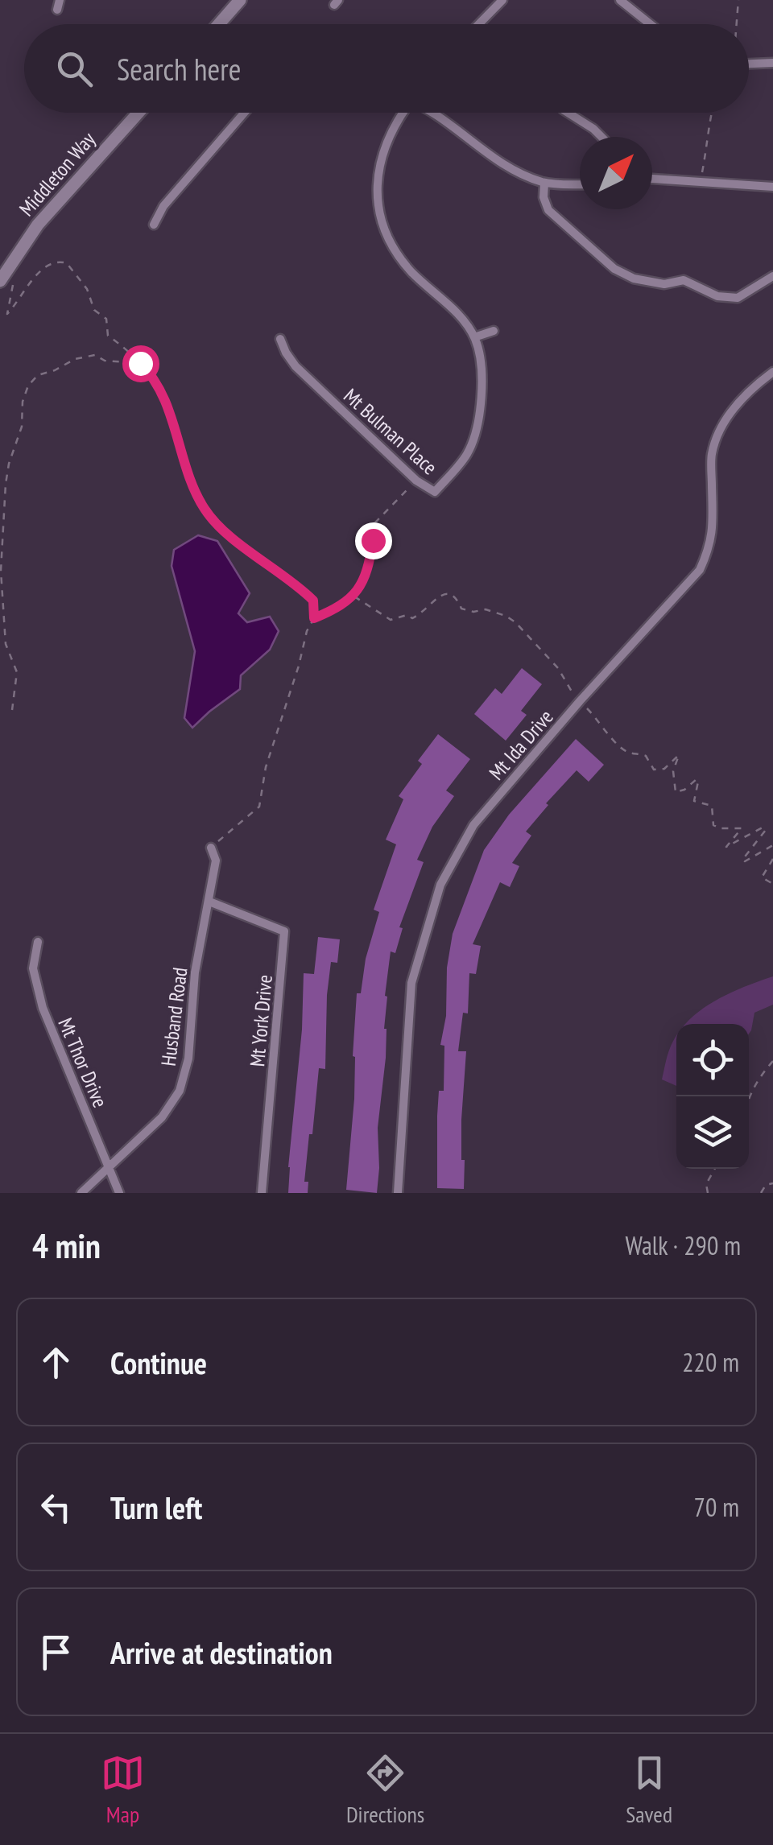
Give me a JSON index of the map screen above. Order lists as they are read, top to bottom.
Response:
{
  "streets": {
    "street": [
      "Middleton Way",
      "Mt Bulman Place",
      "Mt Ida Drive",
      "Husband Road",
      "Mt York Drive",
      "Mt Thor Drive"
    ]
  },
  "crossings": [
    ["Husband Road", "Mt York Drive"],
    ["Husband Road", "Mt Thor Drive"]
  ],
  "north": "top right",
  "page": {
    "search": "Search here",
    "heading": ["4 min", "Walk · 290 m"],
    "list": [
      ["Continue", "220 m"],
      ["Turn left", "70 m"],
      "Arrive at destination"
    ],
    "nav": ["Map", "Directions", "Saved"]
  }
}
